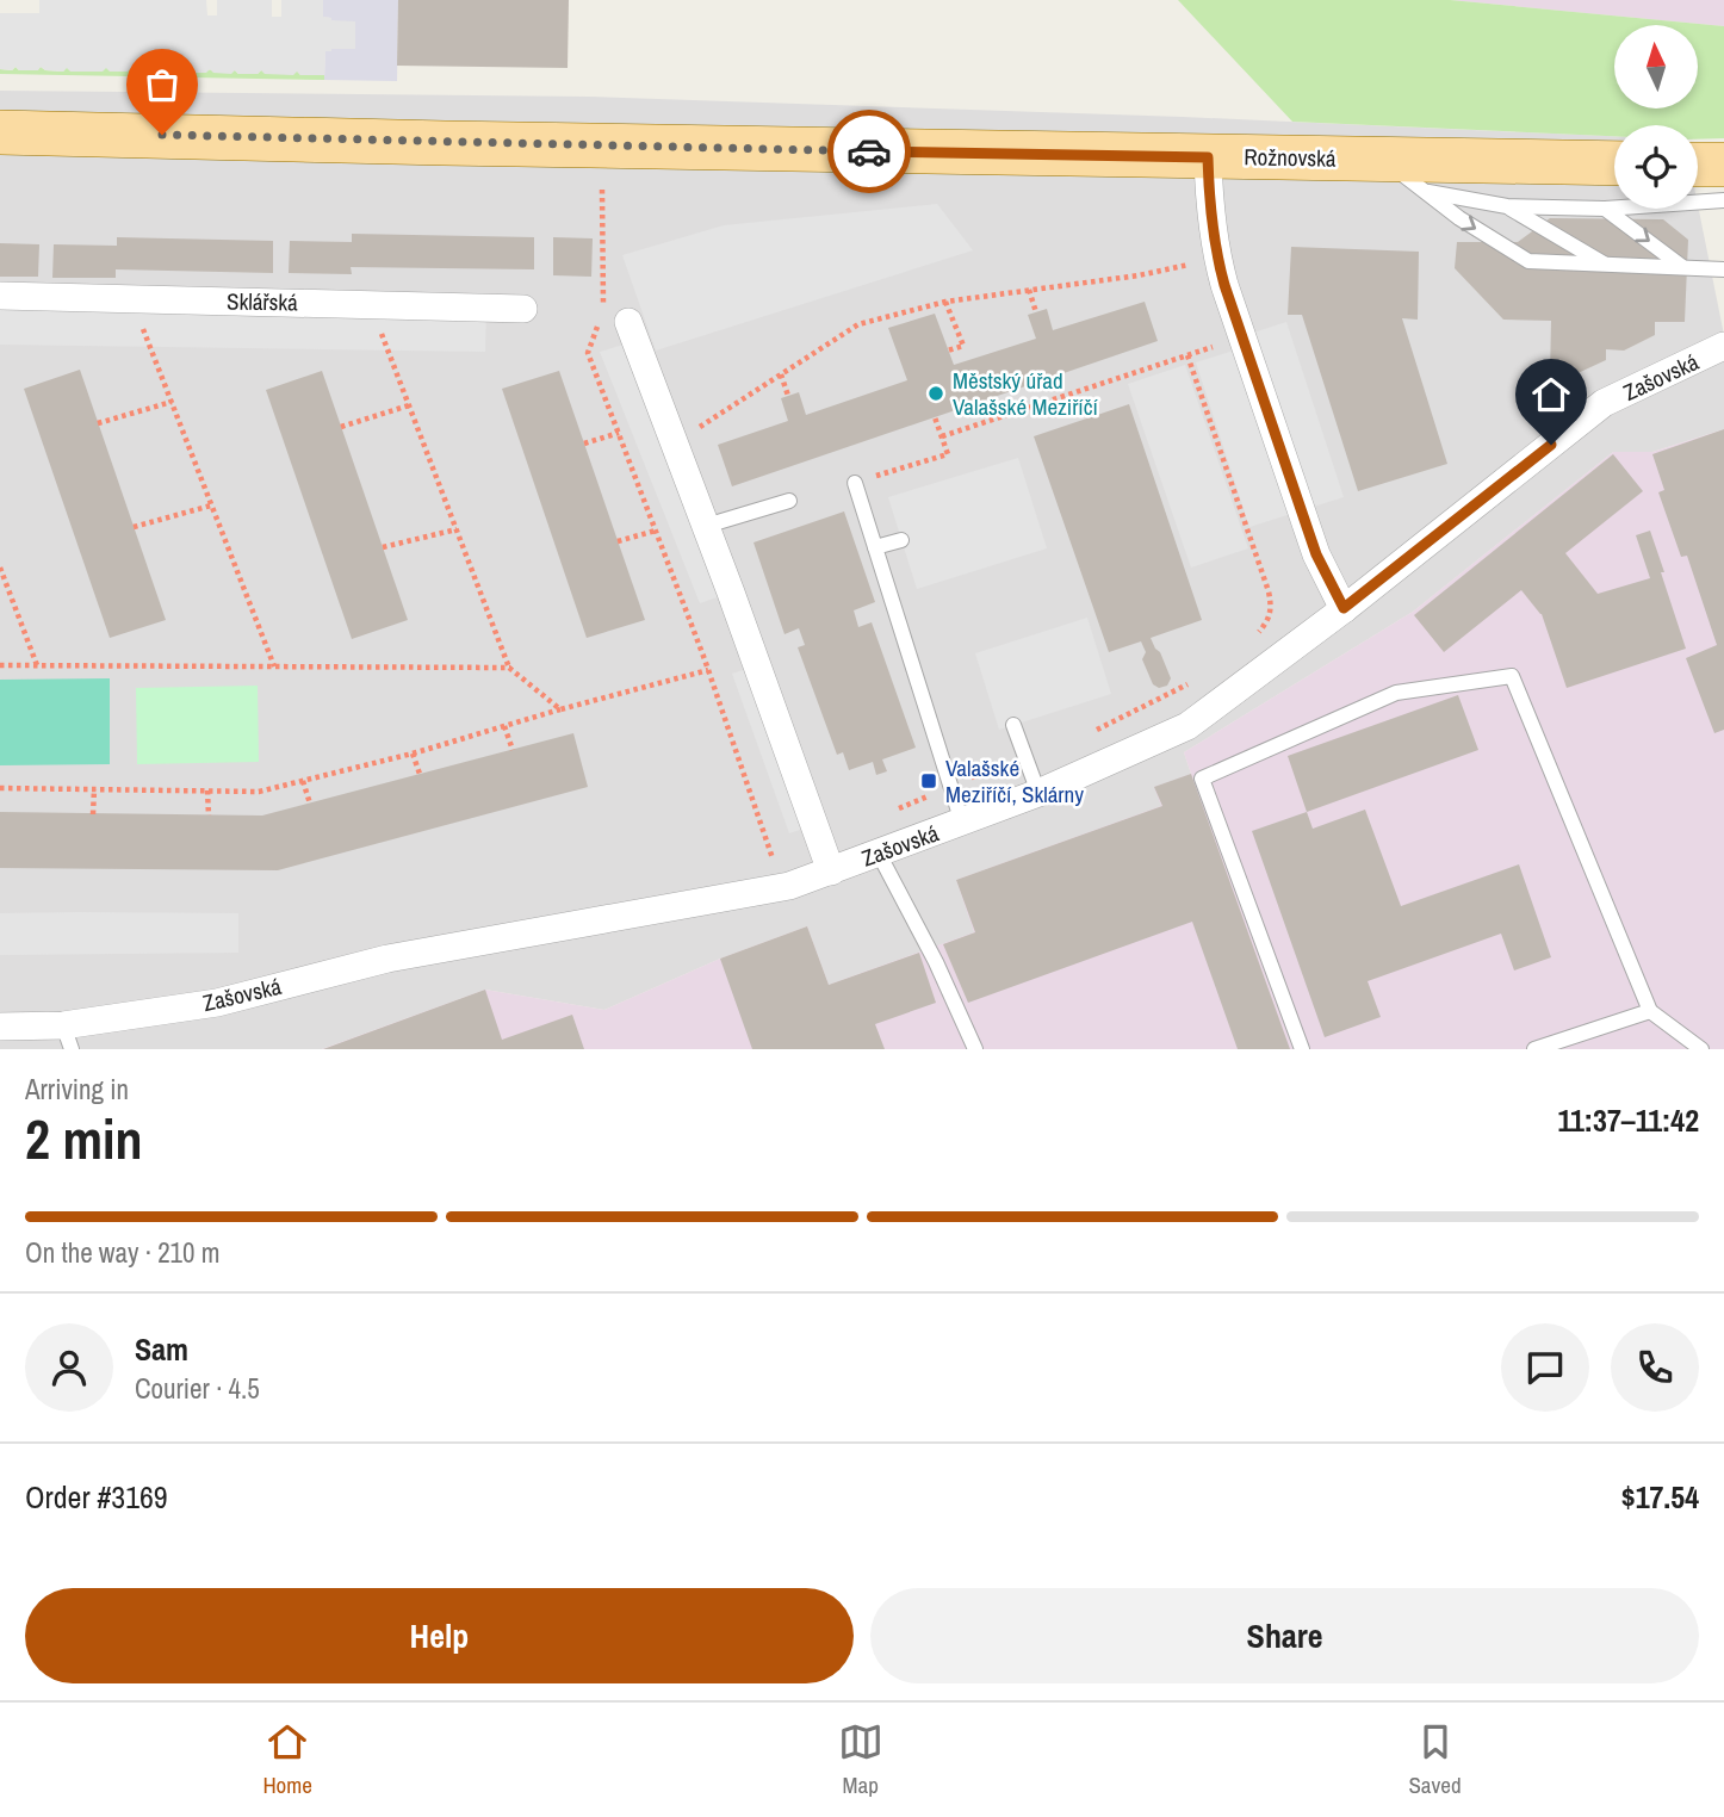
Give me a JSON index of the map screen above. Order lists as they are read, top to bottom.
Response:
{
  "streets": {
    "main road": ["Rožnovská"],
    "street": ["Sklářská", "Zašovská"]
  },
  "places": {
    "other": ["Městský úřad Valašské Meziříčí"],
    "transit": ["Valašské Meziříčí, Sklárny"]
  },
  "north": "top",
  "page": {
    "heading": ["2 min", "Arriving in", "11:37–11:42"],
    "panel": [
      "Sam",
      "Courier · 4.5",
      "Order #3169",
      "$17.54"
    ],
    "bar": "On the way · 210 m",
    "buttons": ["Help", "Share"],
    "tabs": ["Home", "Map", "Saved"]
  }
}
